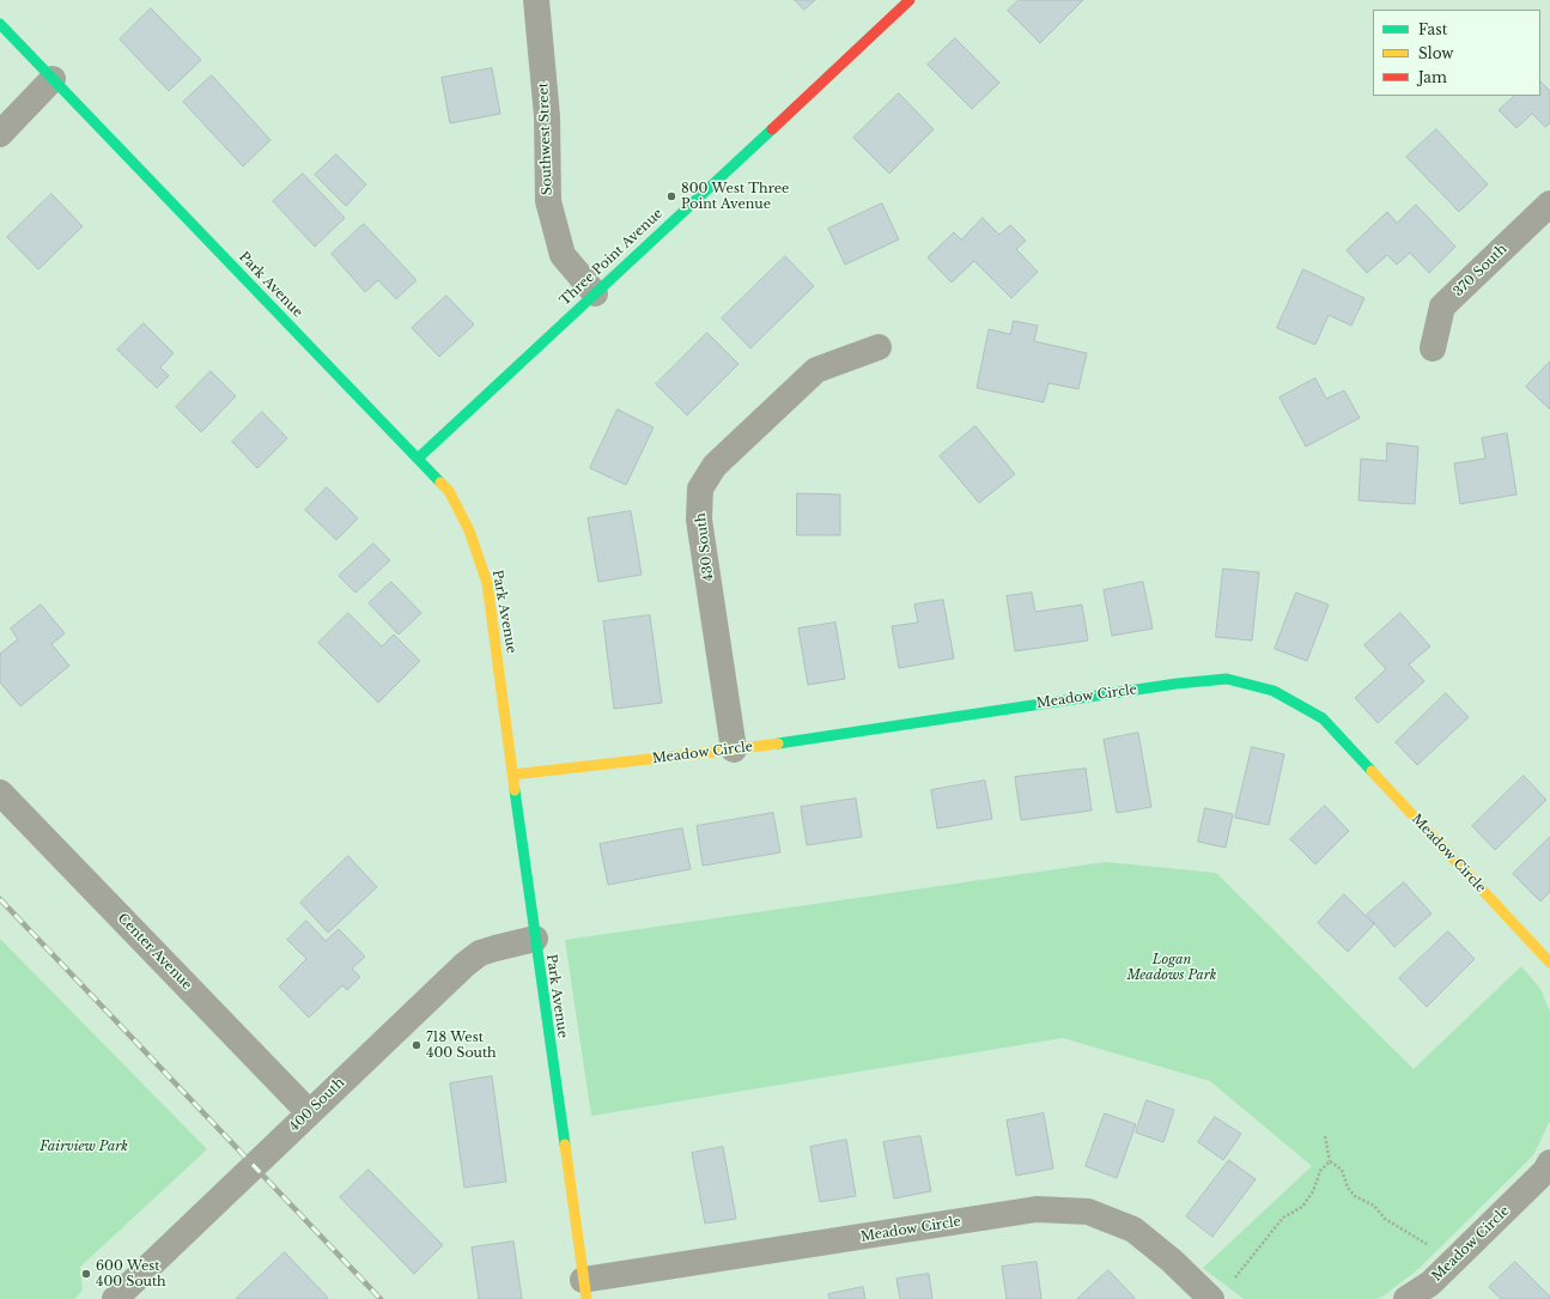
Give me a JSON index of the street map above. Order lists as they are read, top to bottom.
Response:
{
  "streets": {
    "street": [
      "Southwest Street",
      "Three Point Avenue",
      "370 South",
      "Park Avenue",
      "430 South",
      "Meadow Circle",
      "Center Avenue",
      "400 South"
    ]
  },
  "crossings": [
    ["Southwest Street", "Three Point Avenue"],
    ["Three Point Avenue", "Park Avenue"],
    ["Park Avenue", "Meadow Circle"],
    ["Park Avenue", "400 South"],
    ["430 South", "Meadow Circle"],
    ["Center Avenue", "400 South"]
  ],
  "parks": ["Logan Meadows Park", "Fairview Park"],
  "places": ["800 West Three Point Avenue", "718 West 400 South", "600 West 400 South"],
  "legend": ["Fast", "Slow", "Jam"]
}
